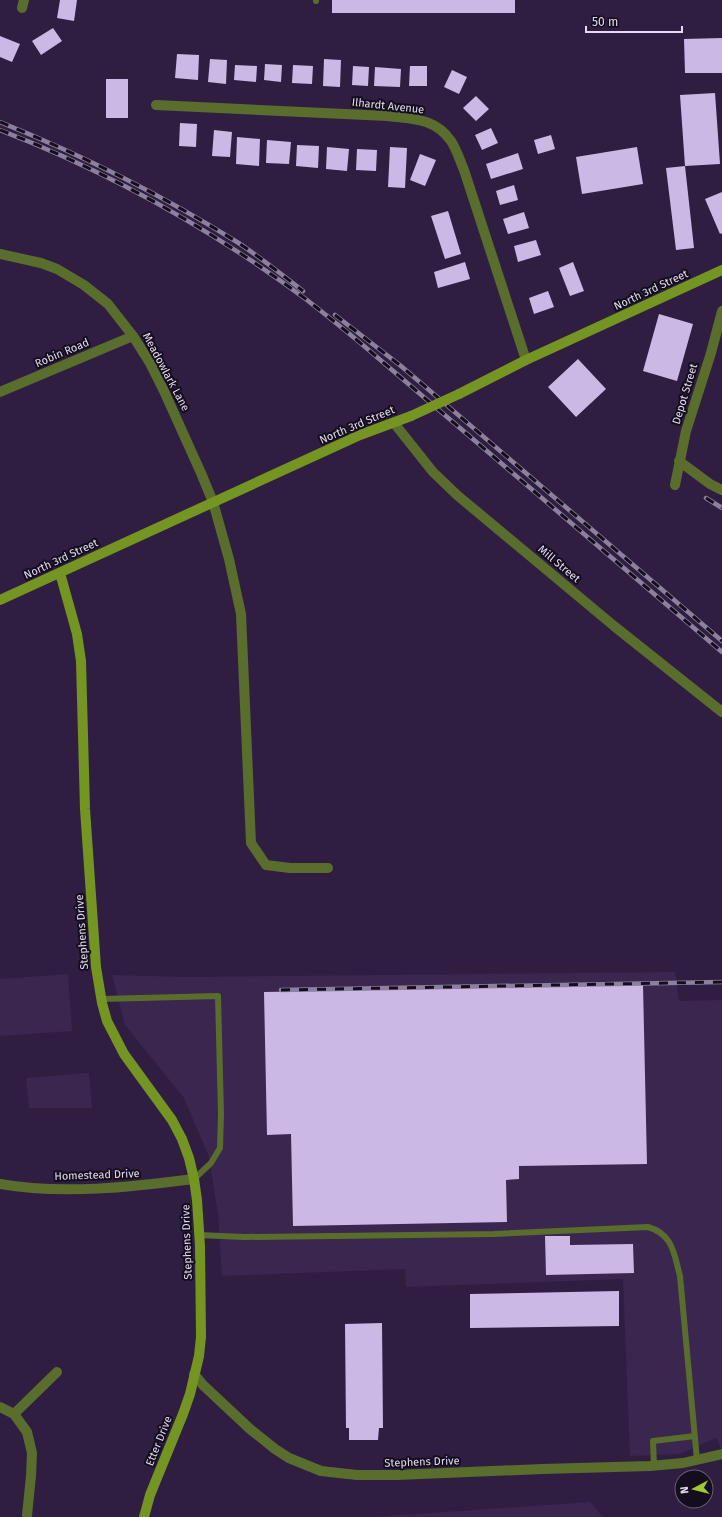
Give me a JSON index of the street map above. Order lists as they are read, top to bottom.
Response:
{
  "streets": {
    "street": [
      "Ilhardt Avenue",
      "North 3rd Street",
      "Robin Road",
      "Meadowlark Lane",
      "Depot Street",
      "Mill Street",
      "Stephens Drive",
      "Homestead Drive",
      "Etter Drive"
    ]
  },
  "crossings": [
    ["Ilhardt Avenue", "North 3rd Street"],
    ["North 3rd Street", "Meadowlark Lane"],
    ["North 3rd Street", "Mill Street"],
    ["North 3rd Street", "Stephens Drive"],
    ["Robin Road", "Meadowlark Lane"],
    ["Stephens Drive", "Homestead Drive"],
    ["Stephens Drive", "Etter Drive"]
  ],
  "scale_bar": "50 m",
  "north": "left"
}
